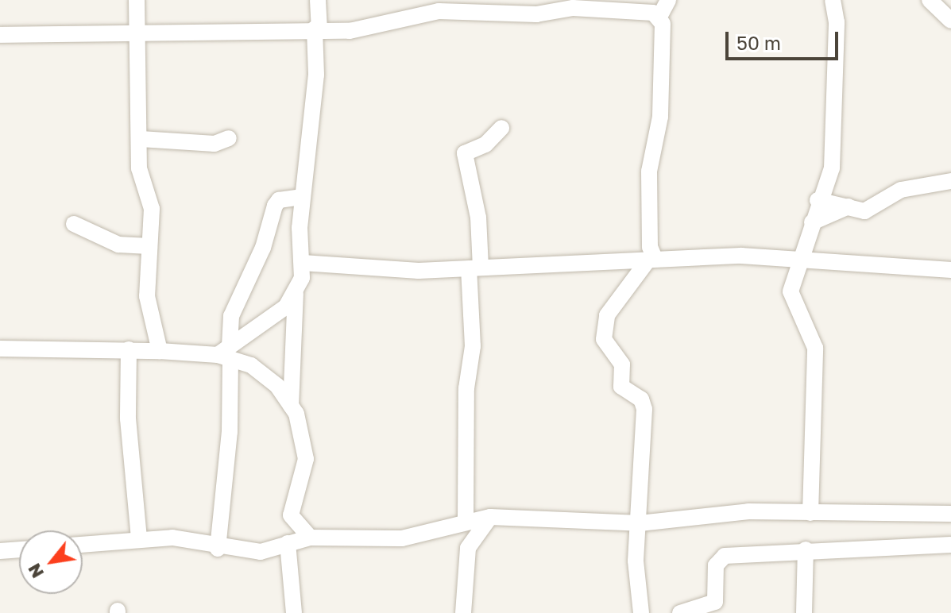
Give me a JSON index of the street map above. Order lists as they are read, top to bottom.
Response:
{
  "scale_bar": "50 m",
  "north": "bottom left"
}
